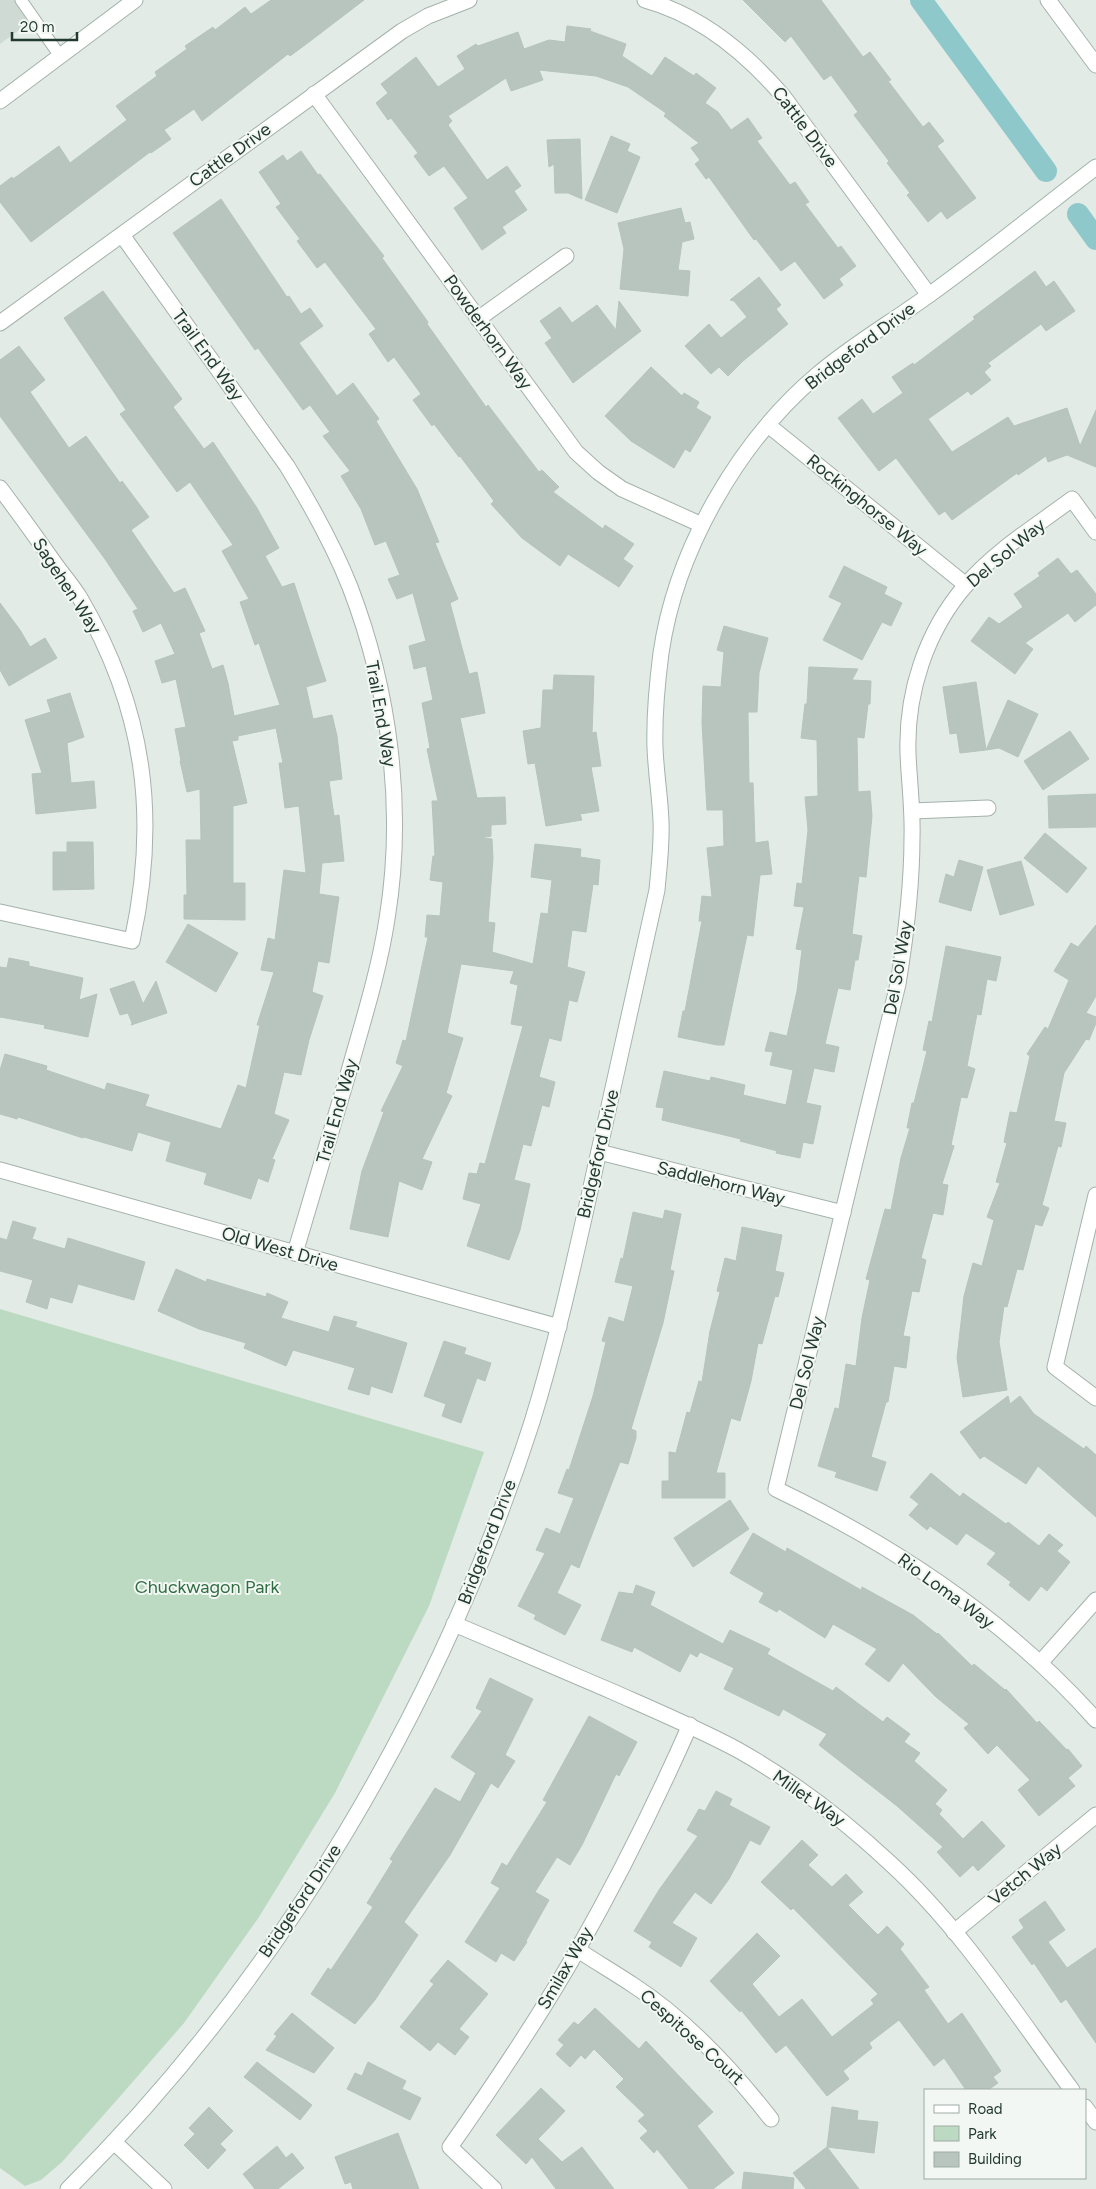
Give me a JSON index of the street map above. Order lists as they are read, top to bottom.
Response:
{
  "streets": {
    "street": [
      "Cattle Drive",
      "Powderhorn Way",
      "Bridgeford Drive",
      "Trail End Way",
      "Rockinghorse Way",
      "Del Sol Way",
      "Sagehen Way",
      "Saddlehorn Way",
      "Old West Drive",
      "Rio Loma Way",
      "Millet Way",
      "Vetch Way",
      "Smilax Way",
      "Cespitose Court"
    ]
  },
  "crossings": [
    ["Cattle Drive", "Powderhorn Way"],
    ["Cattle Drive", "Bridgeford Drive"],
    ["Cattle Drive", "Trail End Way"],
    ["Powderhorn Way", "Bridgeford Drive"],
    ["Bridgeford Drive", "Rockinghorse Way"],
    ["Bridgeford Drive", "Saddlehorn Way"],
    ["Bridgeford Drive", "Old West Drive"],
    ["Bridgeford Drive", "Millet Way"],
    ["Trail End Way", "Old West Drive"],
    ["Rockinghorse Way", "Del Sol Way"],
    ["Del Sol Way", "Saddlehorn Way"],
    ["Del Sol Way", "Rio Loma Way"],
    ["Millet Way", "Vetch Way"],
    ["Millet Way", "Smilax Way"],
    ["Smilax Way", "Cespitose Court"]
  ],
  "parks": ["Chuckwagon Park"],
  "legend": ["Road", "Park", "Building"],
  "scale_bar": "20 m"
}
